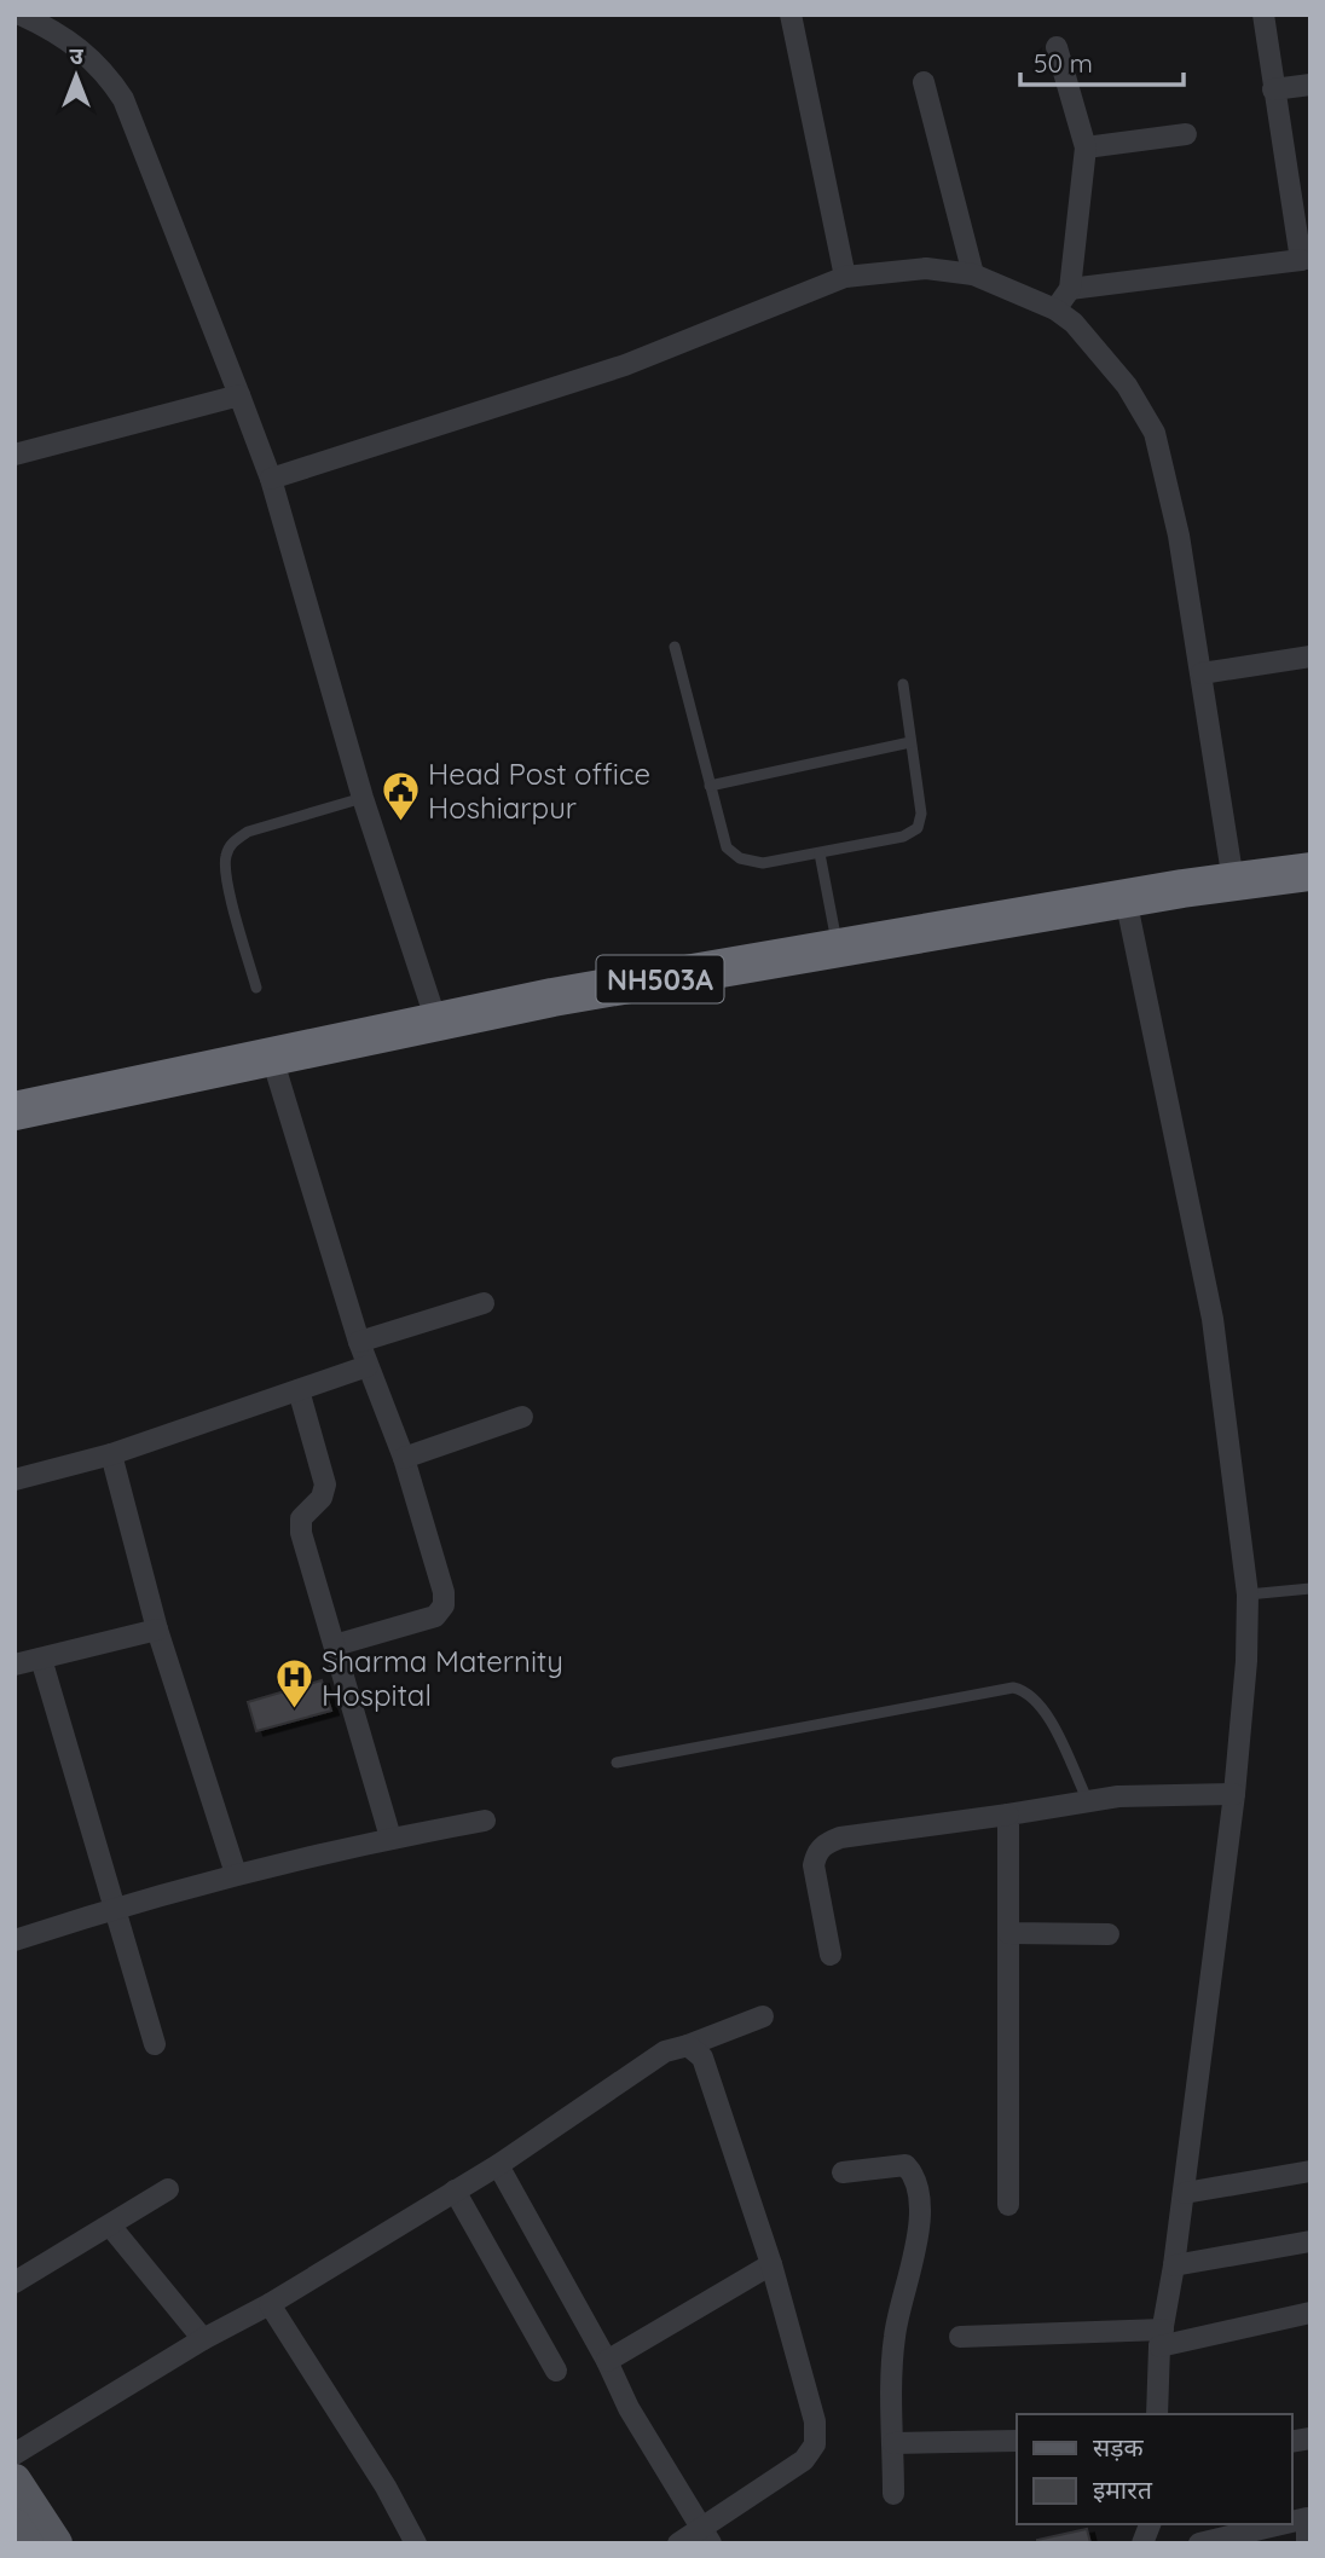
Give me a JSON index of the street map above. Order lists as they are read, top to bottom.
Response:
{
  "streets": {
    "highway": ["NH503A"]
  },
  "places": {
    "public building": ["Head Post office Hoshiarpur"],
    "hospital": ["Sharma Maternity Hospital"]
  },
  "legend": ["सड़क", "इमारत"],
  "scale_bar": "50 m",
  "north": "top"
}
